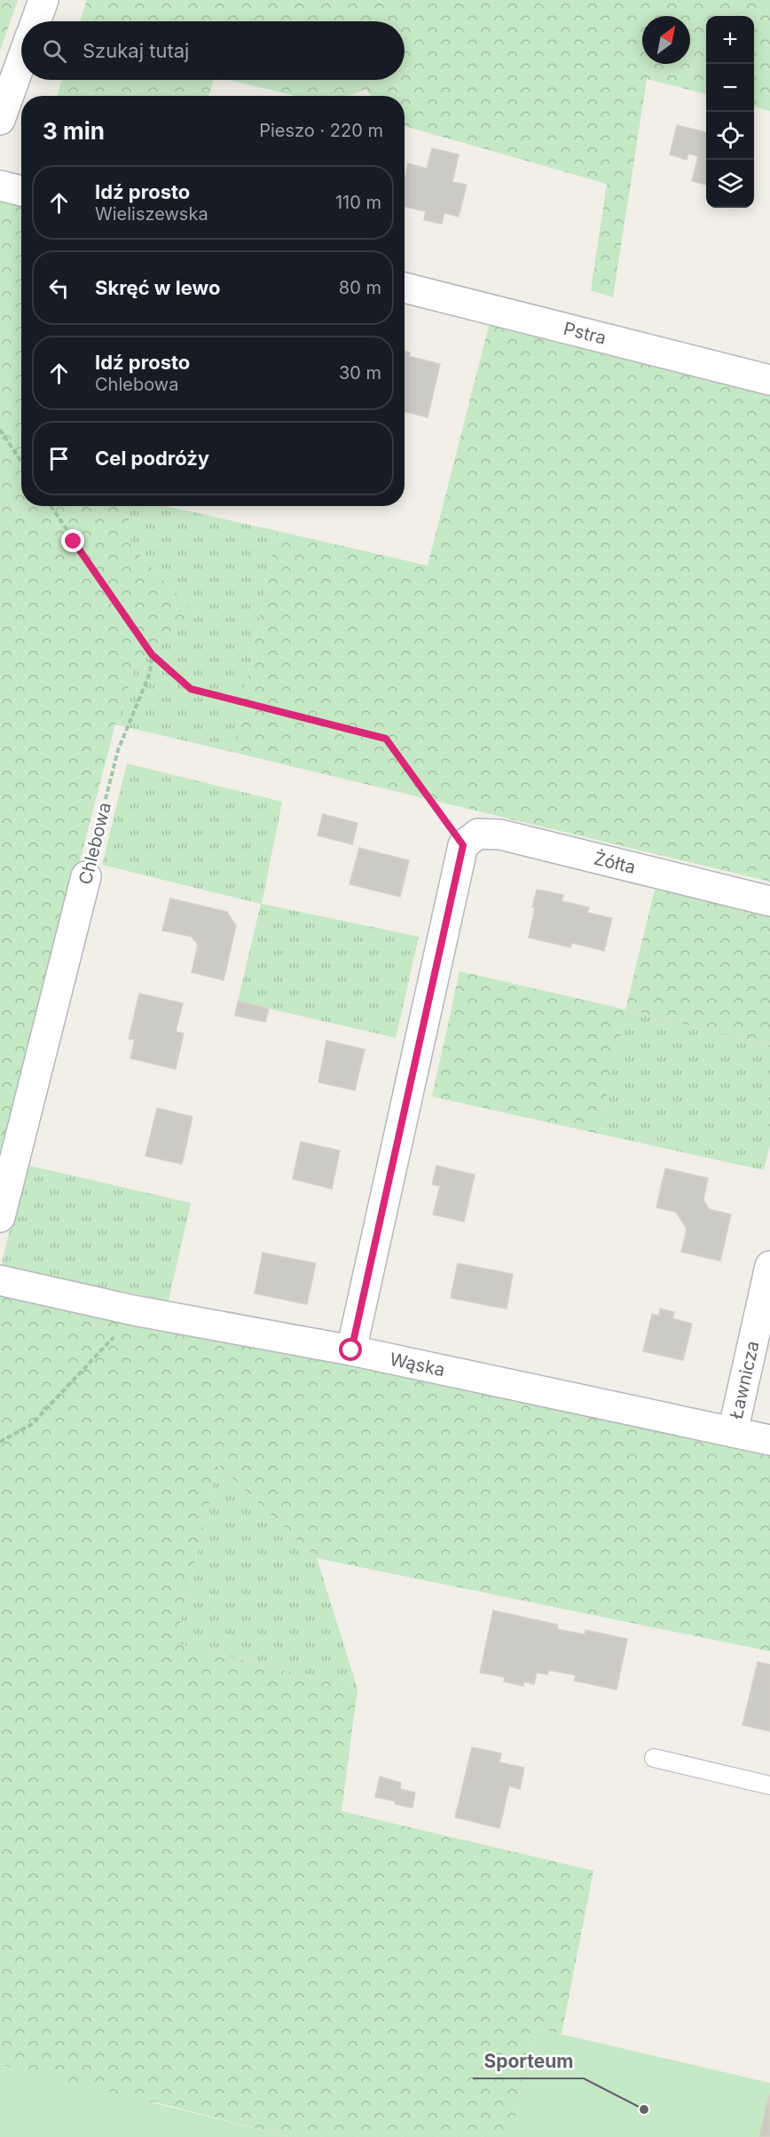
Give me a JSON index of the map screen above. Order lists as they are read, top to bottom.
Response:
{
  "streets": {
    "street": [
      "Pstra",
      "Chlebowa",
      "Żółta",
      "Wąska",
      "Ławnicza"
    ]
  },
  "crossings": [
    ["Wąska", "Ławnicza"]
  ],
  "places": ["Sporteum"],
  "north": "top right",
  "page": {
    "map_buttons": ["+", "−"],
    "search": "Szukaj tutaj",
    "heading": ["3 min", "Pieszo · 220 m"],
    "list": [
      ["Idź prosto", "Wieliszewska", "110 m"],
      ["Skręć w lewo", "80 m"],
      ["Idź prosto", "Chlebowa", "30 m"],
      "Cel podróży"
    ]
  }
}
